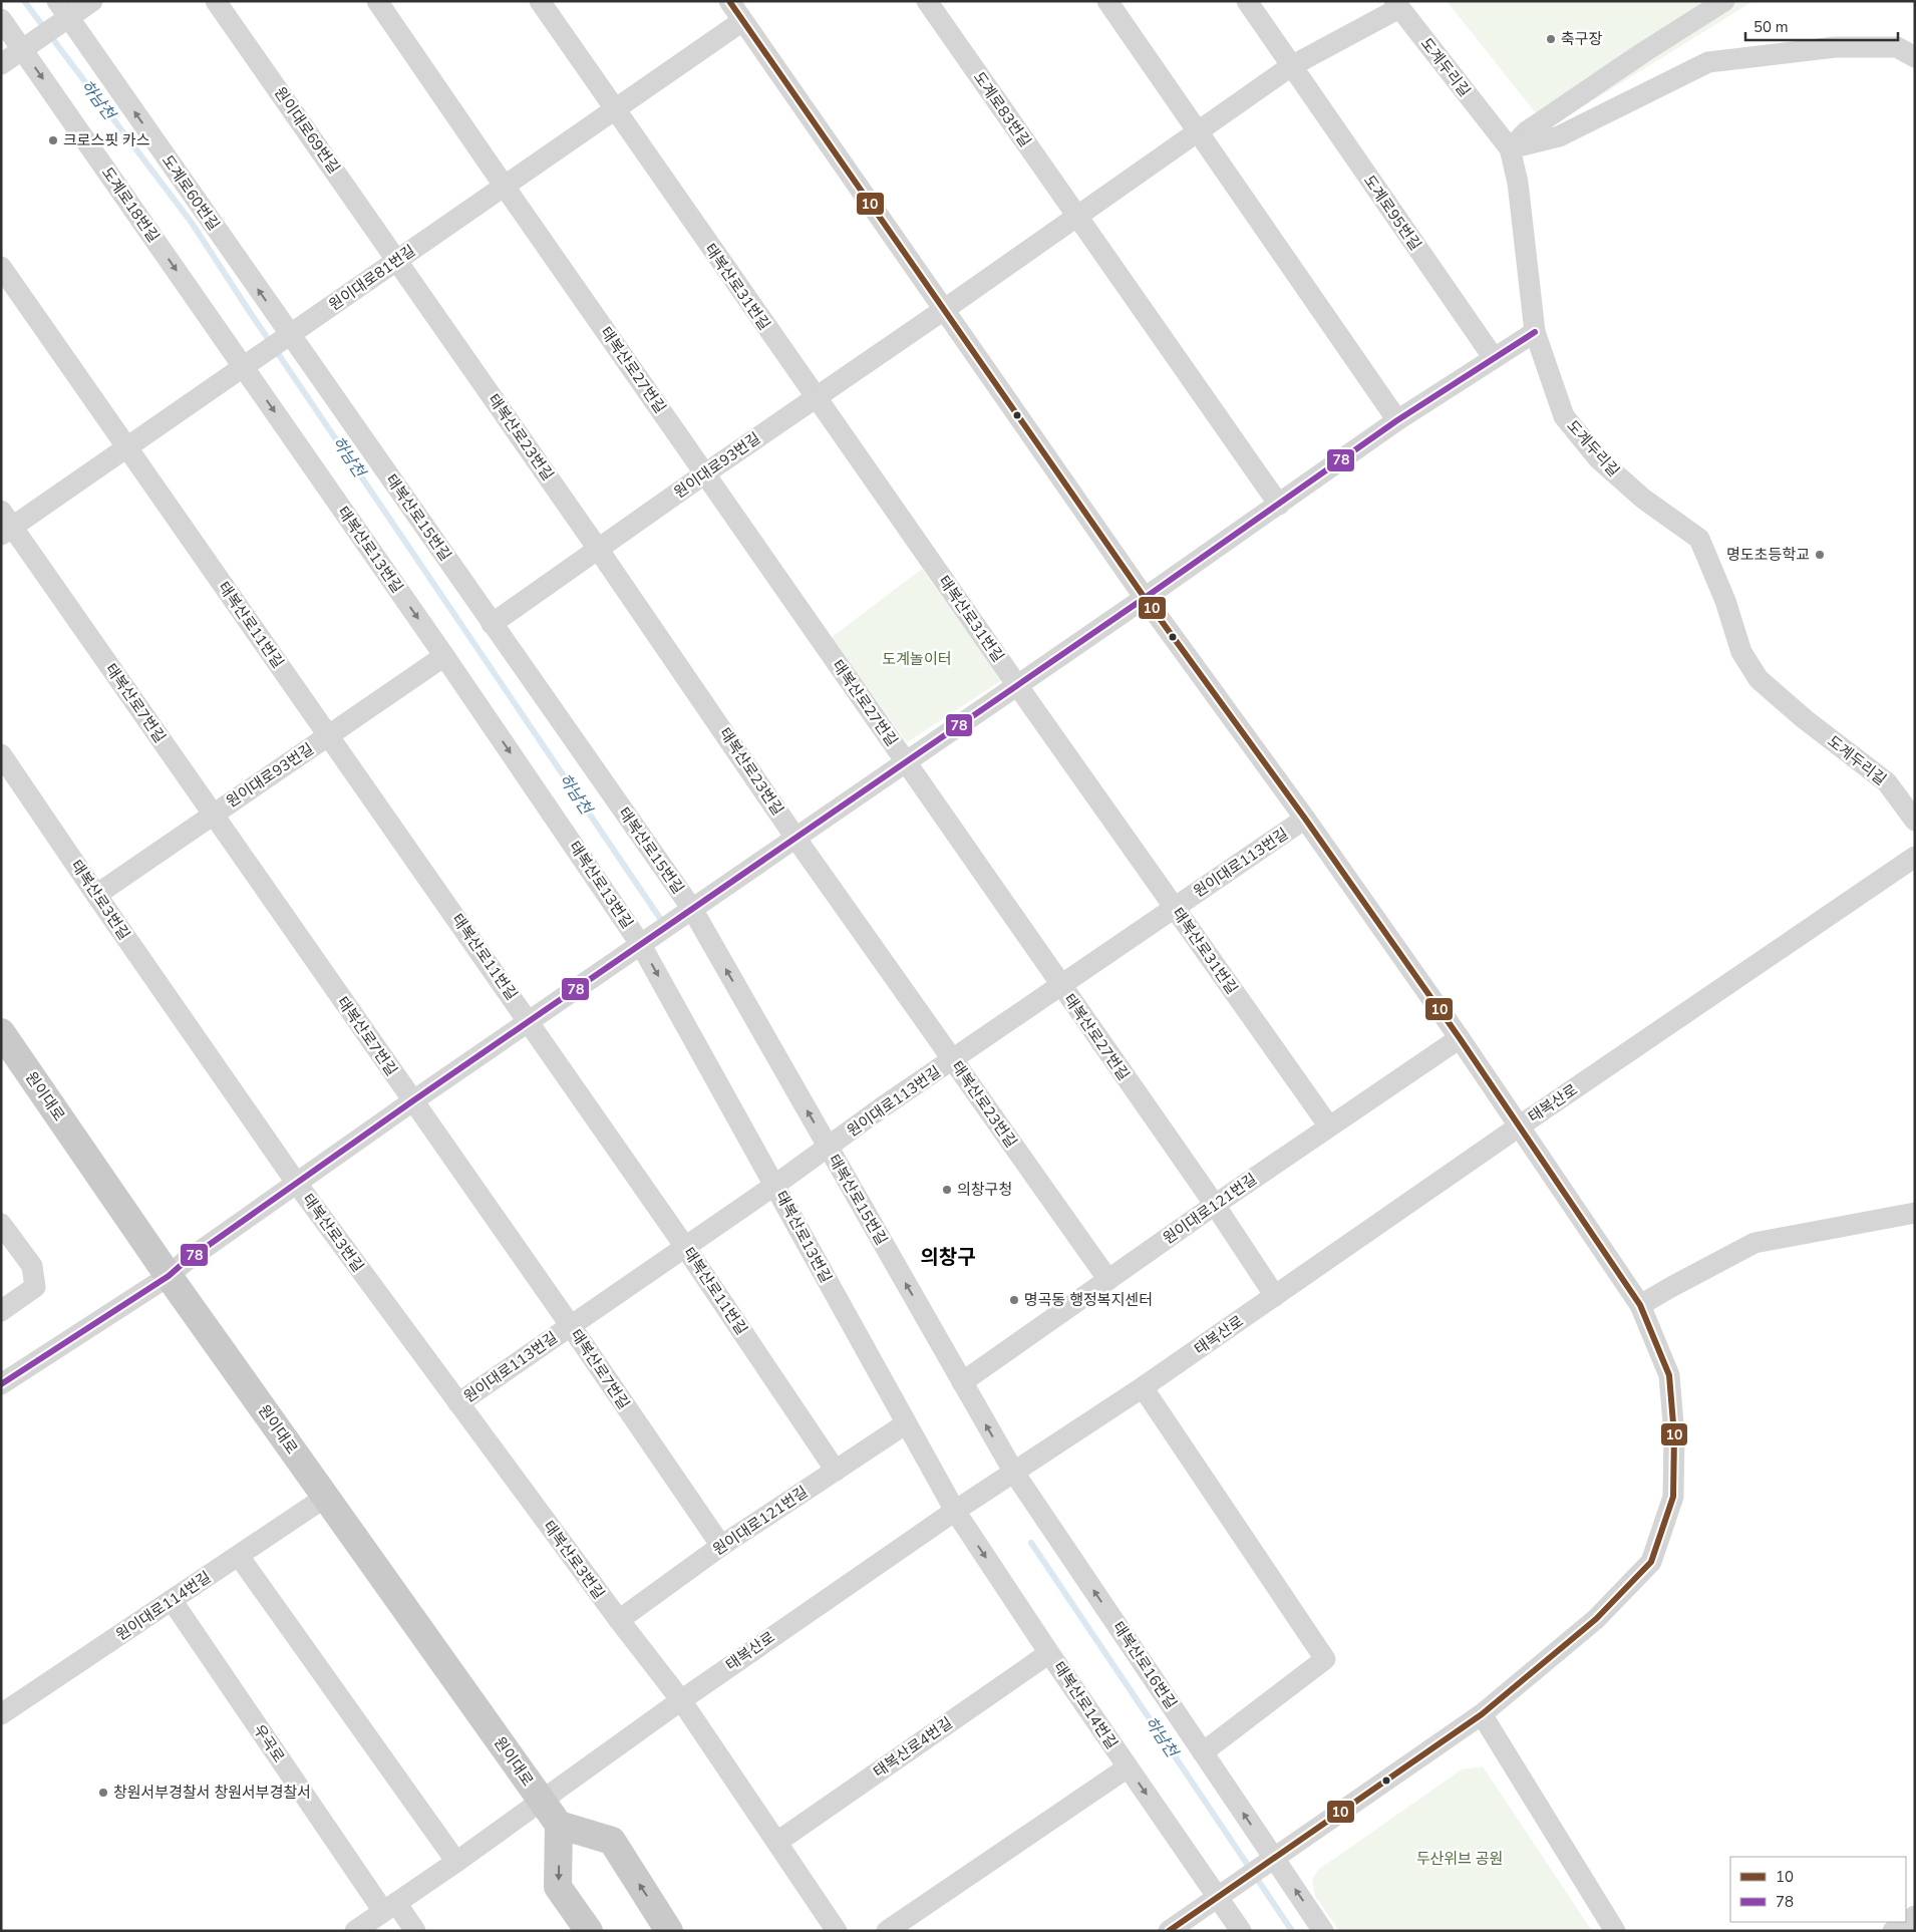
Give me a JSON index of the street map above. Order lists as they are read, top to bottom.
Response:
{
  "streets": {
    "main road": ["원이대로"],
    "street": [
      "도계두리길",
      "도계로83번길",
      "원이대로69번길",
      "도계로60번길",
      "도계로18번길",
      "도계로95번길",
      "원이대로81번길",
      "태복산로31번길",
      "태복산로27번길",
      "태복산로23번길",
      "원이대로93번길",
      "태복산로15번길",
      "태복산로13번길",
      "태복산로11번길",
      "태복산로7번길",
      "원이대로113번길",
      "태복산로3번길",
      "태복산로",
      "원이대로121번길",
      "원이대로114번길",
      "태복산로16번길",
      "태복산로14번길",
      "우곡로",
      "태복산로4번길"
    ]
  },
  "crossings": [
    ["원이대로69번길", "원이대로81번길"],
    ["원이대로69번길", "태복산로23번길"],
    ["도계로60번길", "원이대로81번길"],
    ["도계로60번길", "태복산로15번길"],
    ["도계로18번길", "원이대로81번길"],
    ["도계로18번길", "태복산로13번길"],
    ["원이대로81번길", "태복산로31번길"],
    ["원이대로81번길", "태복산로27번길"],
    ["원이대로81번길", "태복산로23번길"],
    ["원이대로81번길", "태복산로15번길"],
    ["원이대로81번길", "태복산로13번길"],
    ["원이대로81번길", "태복산로11번길"],
    ["원이대로81번길", "태복산로7번길"],
    ["태복산로31번길", "원이대로93번길"],
    ["태복산로31번길", "원이대로113번길"],
    ["태복산로31번길", "원이대로121번길"],
    ["태복산로27번길", "원이대로93번길"],
    ["태복산로27번길", "원이대로113번길"],
    ["태복산로27번길", "태복산로"],
    ["태복산로27번길", "원이대로121번길"],
    ["태복산로23번길", "원이대로93번길"],
    ["태복산로23번길", "원이대로113번길"],
    ["태복산로23번길", "원이대로121번길"],
    ["원이대로93번길", "태복산로15번길"],
    ["원이대로93번길", "태복산로13번길"],
    ["원이대로93번길", "태복산로11번길"],
    ["원이대로93번길", "태복산로7번길"],
    ["원이대로93번길", "태복산로3번길"],
    ["태복산로15번길", "원이대로113번길"],
    ["태복산로15번길", "태복산로"],
    ["태복산로15번길", "원이대로121번길"],
    ["태복산로15번길", "태복산로16번길"],
    ["태복산로13번길", "원이대로113번길"],
    ["태복산로13번길", "태복산로"],
    ["태복산로13번길", "원이대로121번길"],
    ["태복산로13번길", "태복산로14번길"],
    ["태복산로11번길", "원이대로113번길"],
    ["태복산로11번길", "원이대로121번길"],
    ["태복산로7번길", "원이대로113번길"],
    ["태복산로7번길", "원이대로121번길"],
    ["원이대로113번길", "태복산로3번길"],
    ["태복산로3번길", "태복산로"],
    ["태복산로3번길", "원이대로121번길"],
    ["원이대로", "태복산로"],
    ["원이대로", "원이대로114번길"],
    ["태복산로", "태복산로16번길"],
    ["태복산로", "태복산로14번길"],
    ["원이대로114번길", "우곡로"],
    ["태복산로14번길", "태복산로4번길"]
  ],
  "one_way": [
    "도계로60번길",
    "태복산로15번길",
    "태복산로13번길",
    "태복산로16번길",
    "태복산로14번길"
  ],
  "districts": ["의창구"],
  "water": ["하남천"],
  "parks": ["도계놀이터", "두산위브 공원"],
  "places": [
    "축구장",
    "크로스핏 카스",
    "명도초등학교",
    "의창구청",
    "명곡동 행정복지센터",
    "창원서부경찰서 창원서부경찰서"
  ],
  "lines": ["transit line 10", "transit line 78"],
  "legend": ["10", "78"],
  "scale_bar": "50 m"
}
